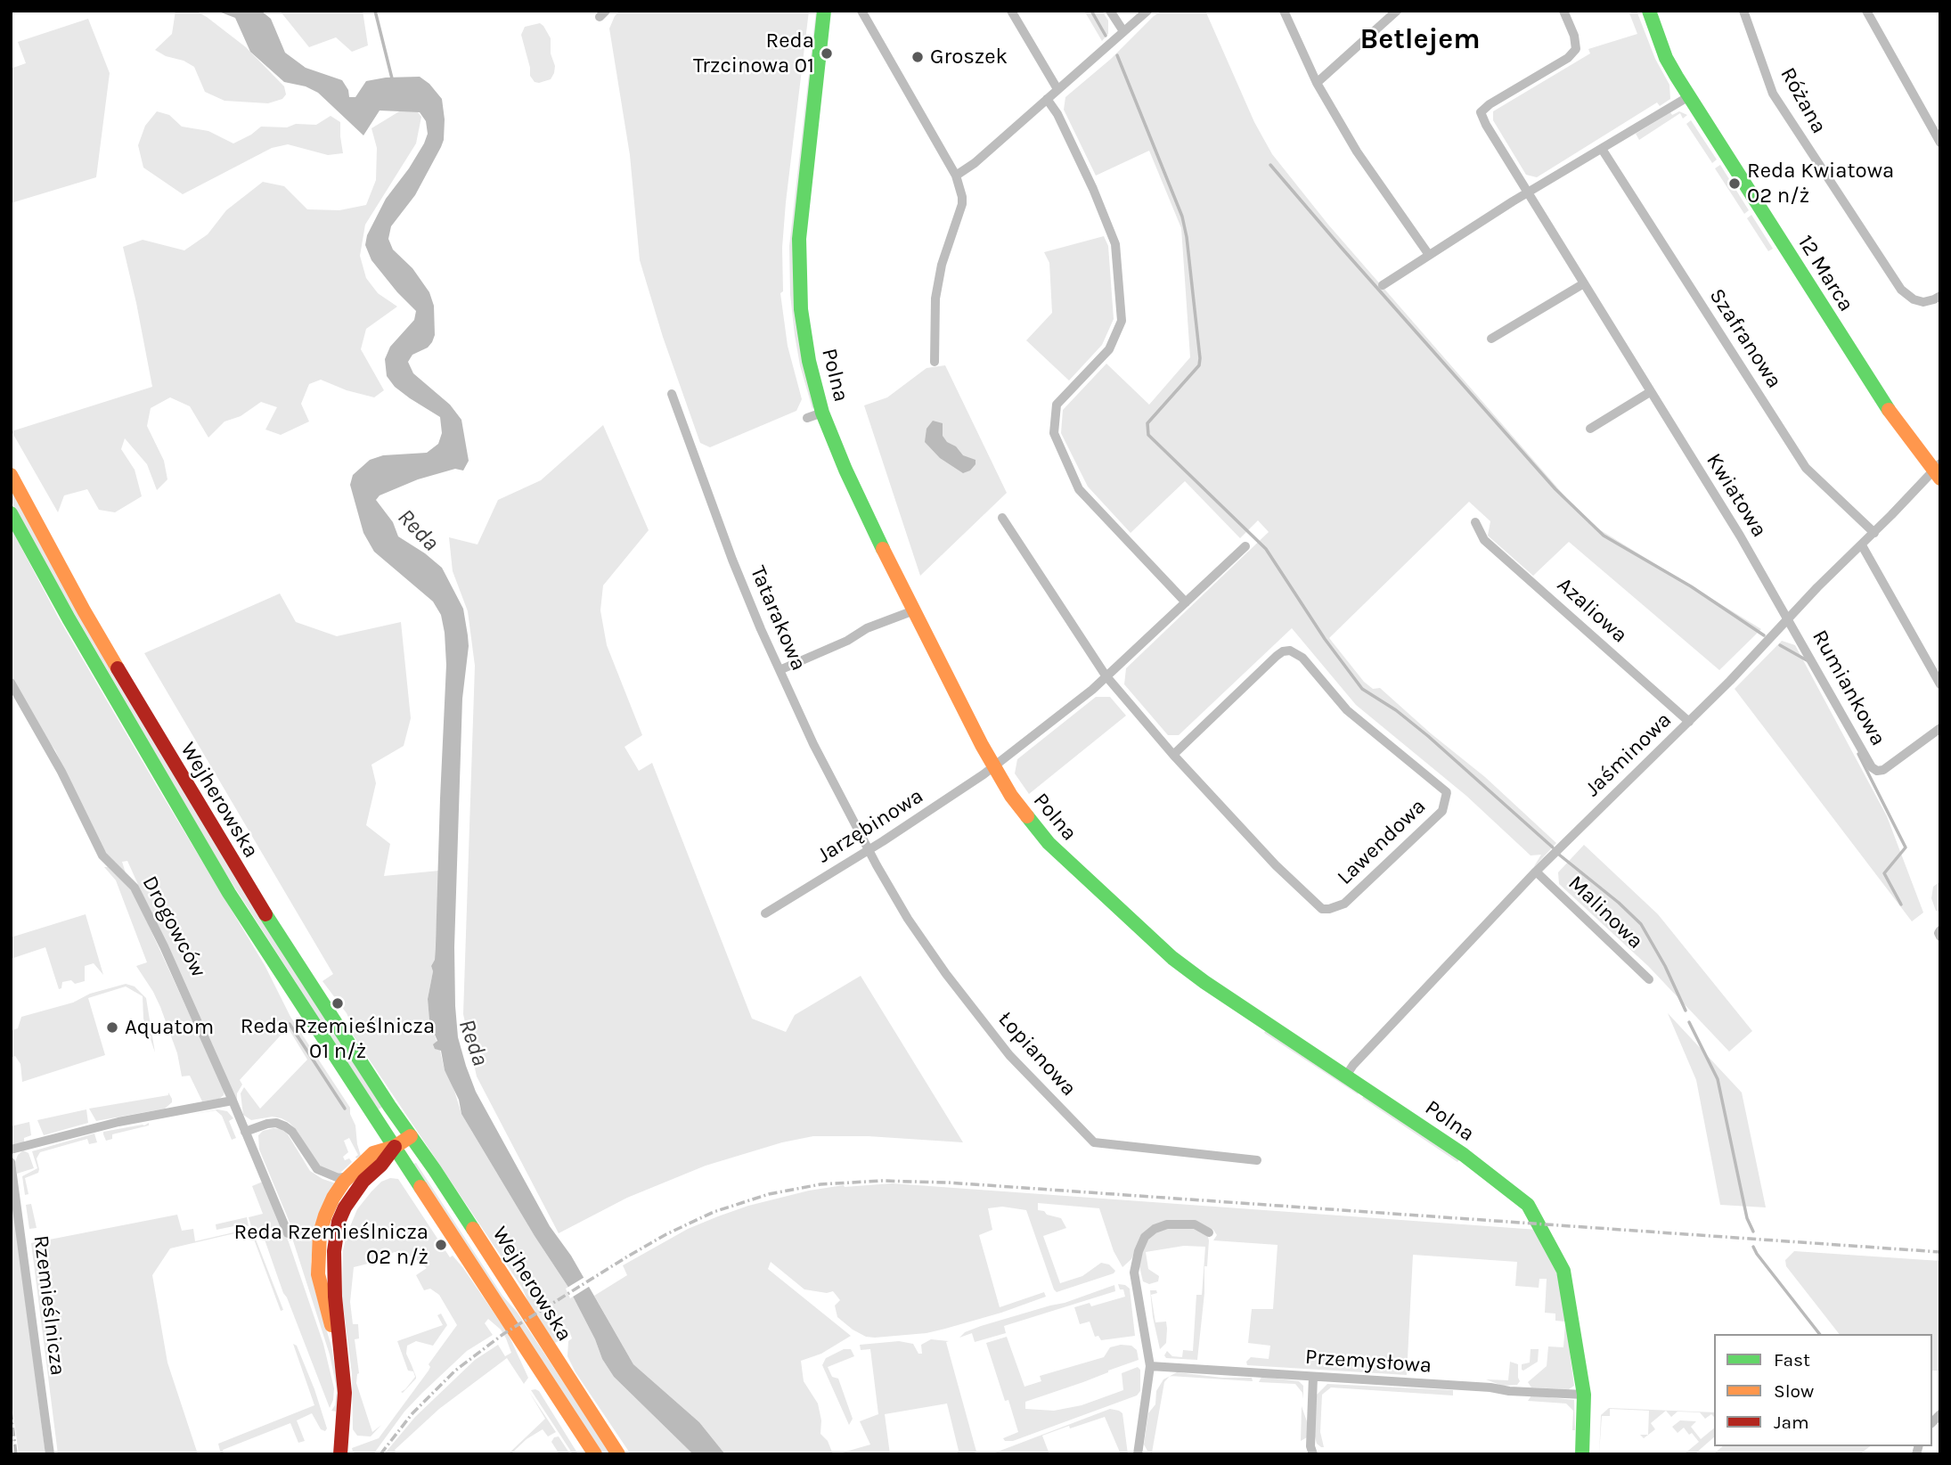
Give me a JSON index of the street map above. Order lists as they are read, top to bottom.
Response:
{
  "streets": {
    "street": [
      "Różana",
      "12 Marca",
      "Szafranowa",
      "Polna",
      "Kwiatowa",
      "Azaliowa",
      "Tatarakowa",
      "Rumiankowa",
      "Jaśminowa",
      "Wejherowska",
      "Jarzębinowa",
      "Lawendowa",
      "Malinowa",
      "Drogowców",
      "Łopianowa",
      "Rzemieślnicza",
      "Przemysłowa"
    ]
  },
  "crossings": [
    ["12 Marca", "Jaśminowa"],
    ["Szafranowa", "Jaśminowa"],
    ["Polna", "Jaśminowa"],
    ["Polna", "Jarzębinowa"],
    ["Polna", "Przemysłowa"],
    ["Kwiatowa", "Rumiankowa"],
    ["Kwiatowa", "Jaśminowa"],
    ["Azaliowa", "Jaśminowa"],
    ["Tatarakowa", "Jarzębinowa"],
    ["Tatarakowa", "Łopianowa"],
    ["Rumiankowa", "Jaśminowa"],
    ["Jaśminowa", "Malinowa"],
    ["Jarzębinowa", "Lawendowa"],
    ["Jarzębinowa", "Łopianowa"]
  ],
  "districts": ["Betlejem"],
  "water": ["Reda"],
  "places": [
    "Reda Trzcinowa 01",
    "Groszek",
    "Reda Kwiatowa 02 n/ż",
    "Reda Rzemieślnicza 01 n/ż",
    "Aquatom",
    "Reda Rzemieślnicza 02 n/ż"
  ],
  "legend": ["Fast", "Slow", "Jam"]
}
